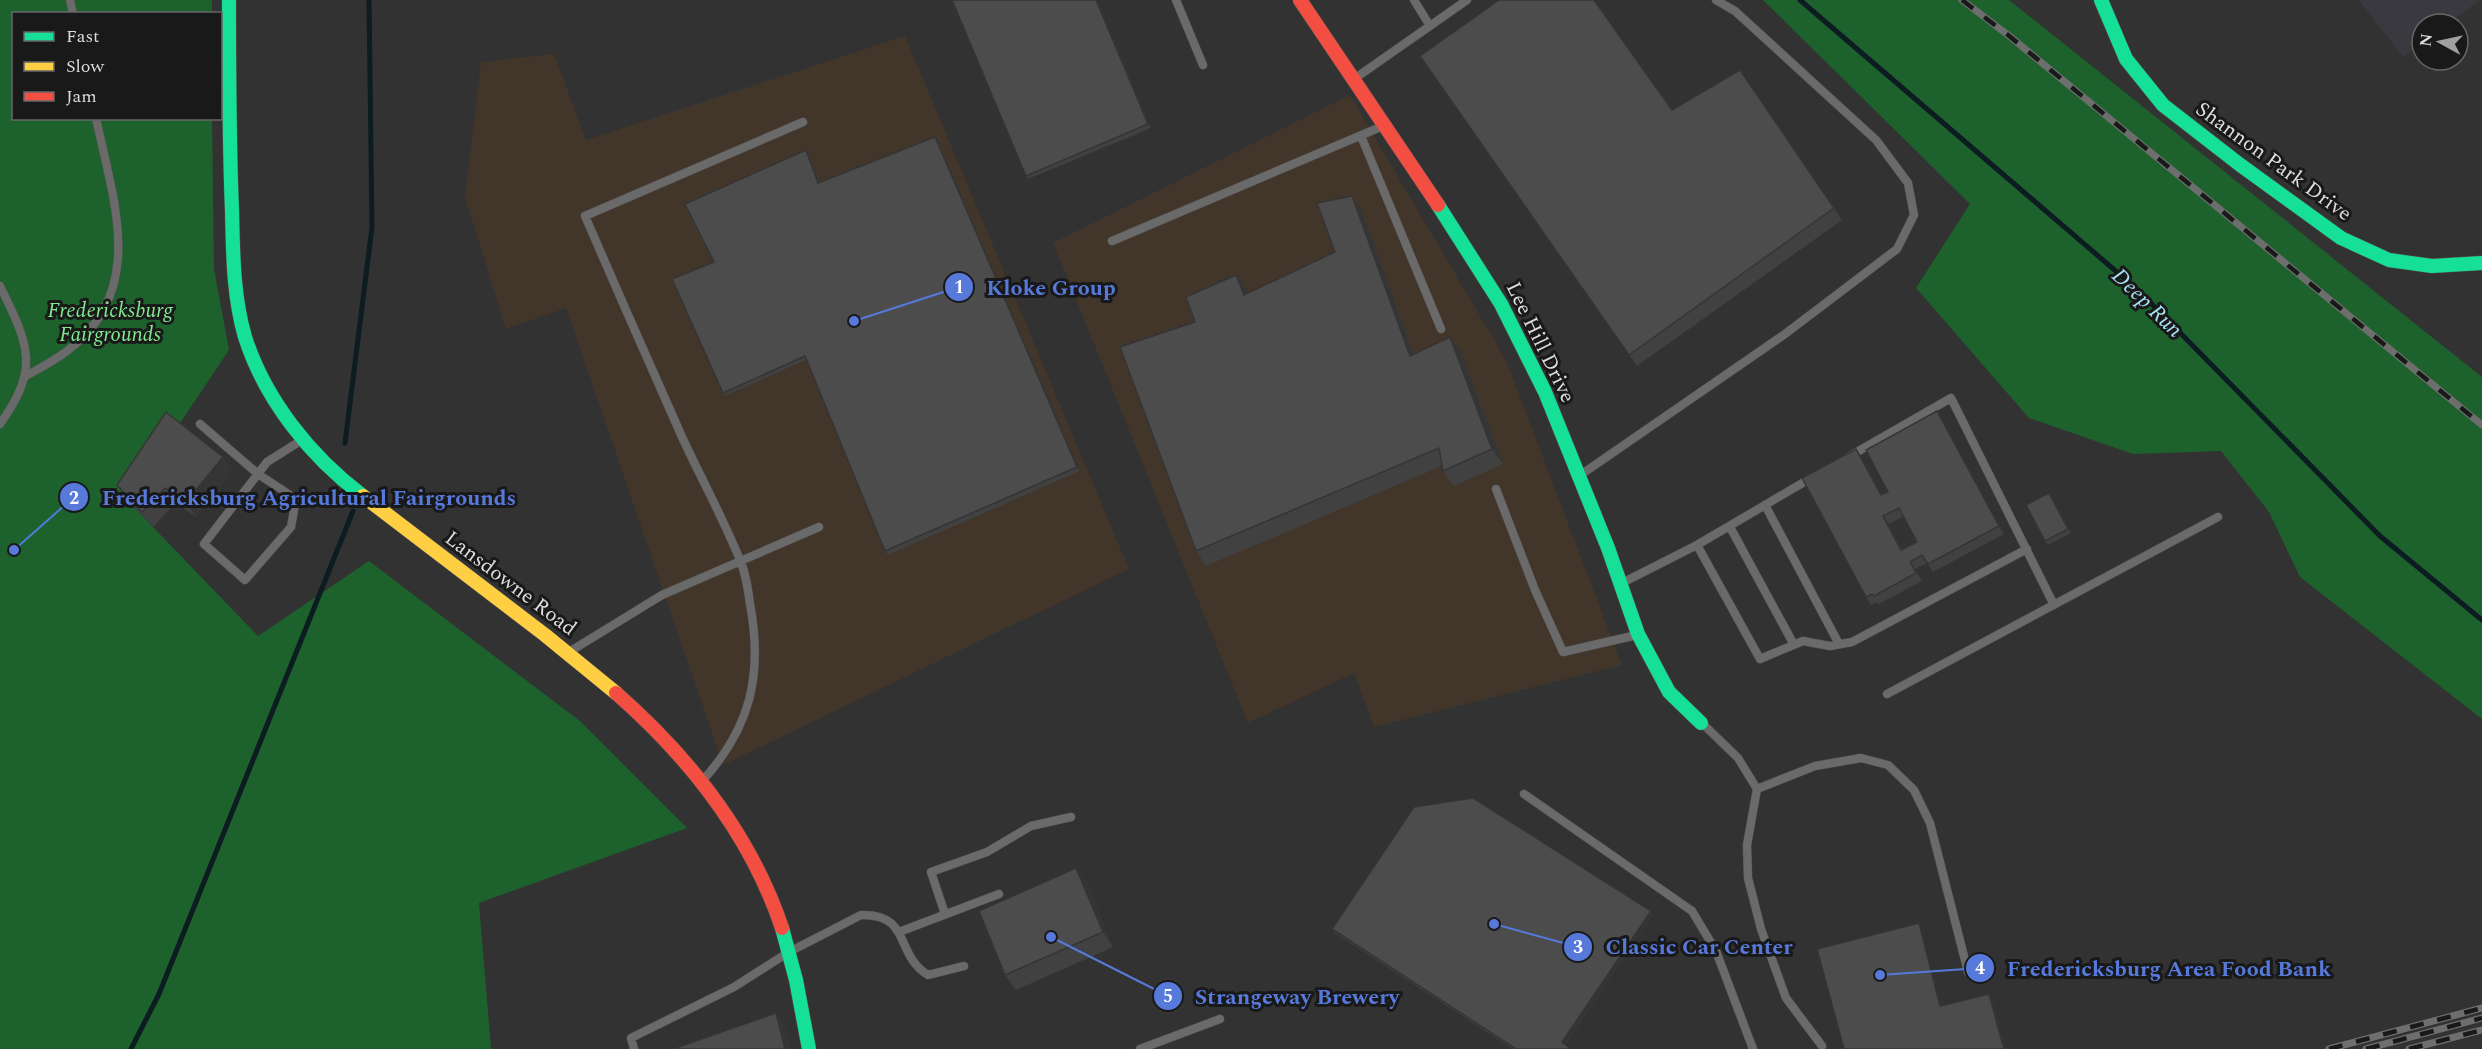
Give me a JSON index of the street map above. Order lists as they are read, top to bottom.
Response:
{
  "streets": {
    "street": ["Shannon Park Drive", "Lee Hill Drive", "Lansdowne Road"]
  },
  "water": ["Deep Run"],
  "parks": ["Fredericksburg Fairgrounds"],
  "places": [
    "Kloke Group",
    "Fredericksburg Agricultural Fairgrounds",
    "Classic Car Center",
    "Strangeway Brewery",
    "Fredericksburg Area Food Bank"
  ],
  "legend": ["Fast", "Slow", "Jam"],
  "north": "left"
}
